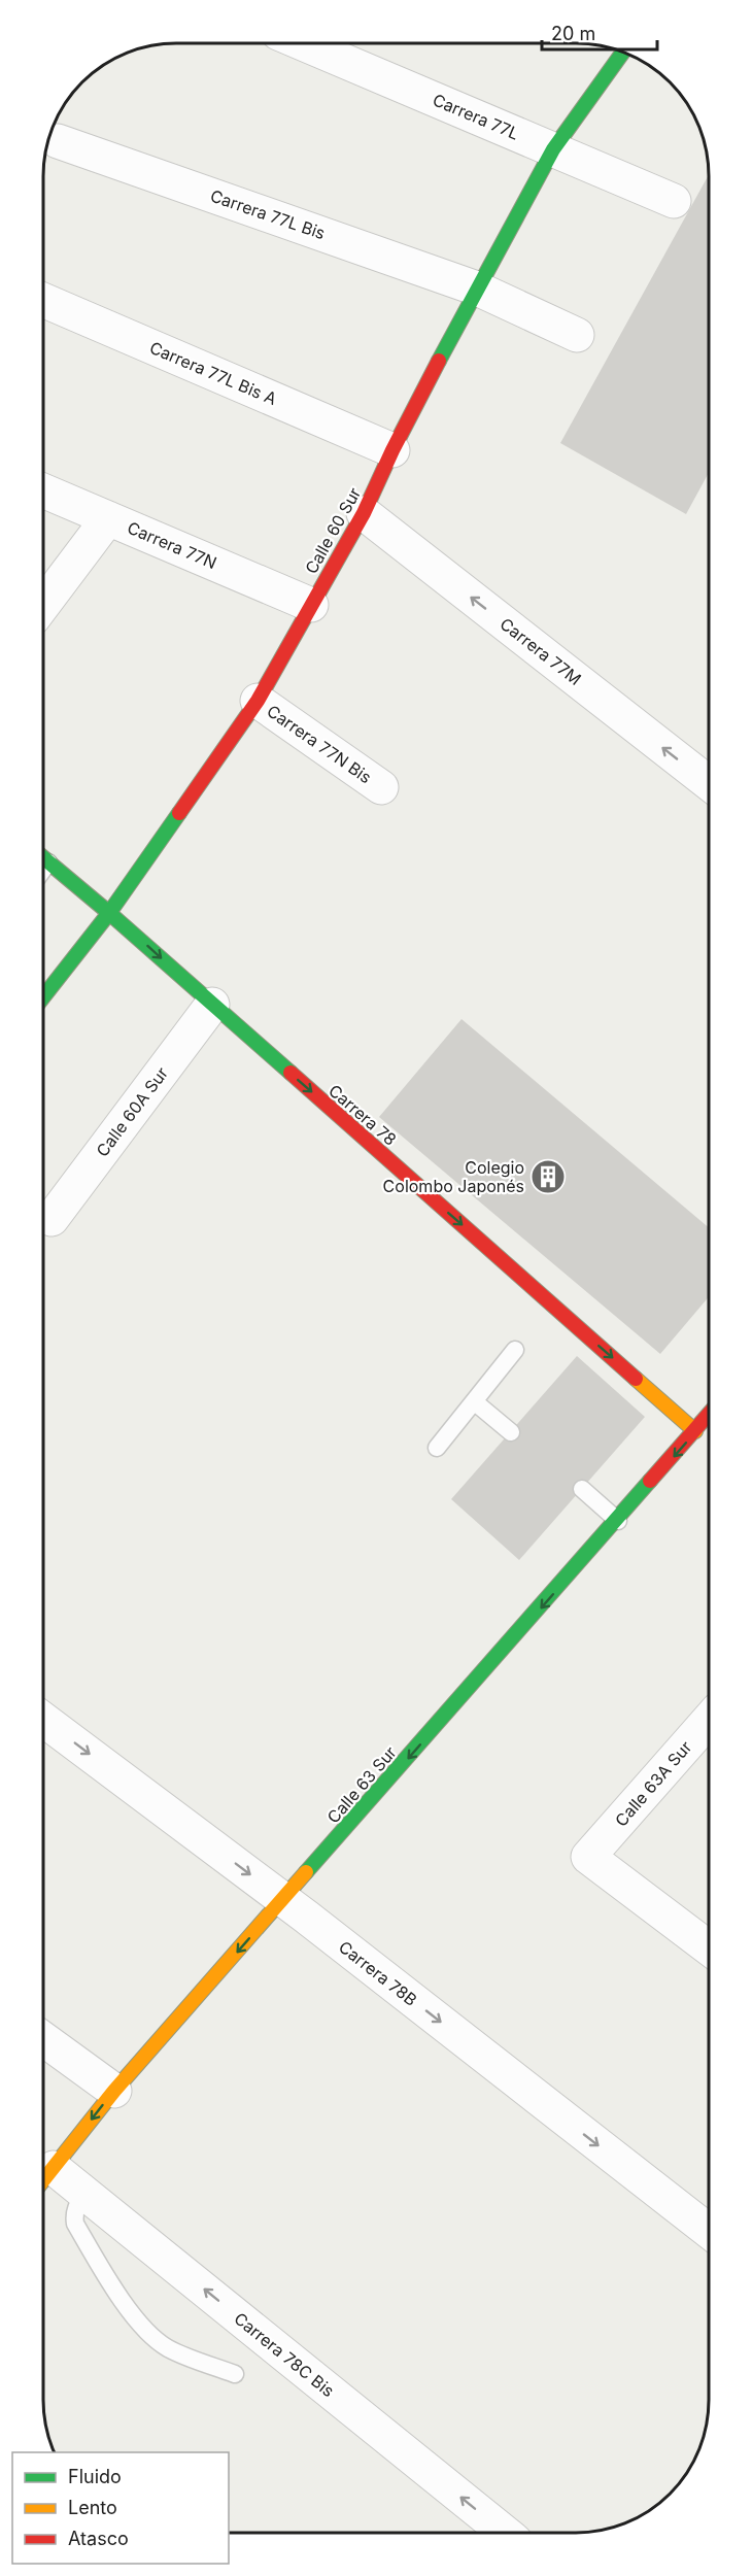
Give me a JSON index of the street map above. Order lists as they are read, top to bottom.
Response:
{
  "streets": {
    "street": [
      "Carrera 77L",
      "Carrera 77L Bis",
      "Carrera 77L Bis A",
      "Calle 60 Sur",
      "Carrera 77N",
      "Carrera 77M",
      "Carrera 77N Bis",
      "Calle 60A Sur",
      "Carrera 78",
      "Calle 63A Sur",
      "Calle 63 Sur",
      "Carrera 78B",
      "Carrera 78C Bis"
    ]
  },
  "crossings": [
    ["Carrera 77L", "Calle 60 Sur"],
    ["Carrera 77L Bis", "Calle 60 Sur"],
    ["Carrera 77L Bis A", "Calle 60 Sur"],
    ["Calle 60 Sur", "Carrera 77N"],
    ["Calle 60 Sur", "Carrera 77M"],
    ["Calle 60 Sur", "Carrera 77N Bis"],
    ["Calle 60 Sur", "Carrera 78"],
    ["Calle 60A Sur", "Carrera 78"],
    ["Carrera 78", "Calle 63 Sur"],
    ["Calle 63 Sur", "Carrera 78B"],
    ["Calle 63 Sur", "Carrera 78C Bis"]
  ],
  "one_way": [
    "Carrera 77M",
    "Carrera 78",
    "Calle 63 Sur",
    "Carrera 78B",
    "Carrera 78C Bis"
  ],
  "places": {
    "building": ["Colegio Colombo Japonés"]
  },
  "legend": ["Fluido", "Lento", "Atasco"],
  "scale_bar": "20 m"
}
